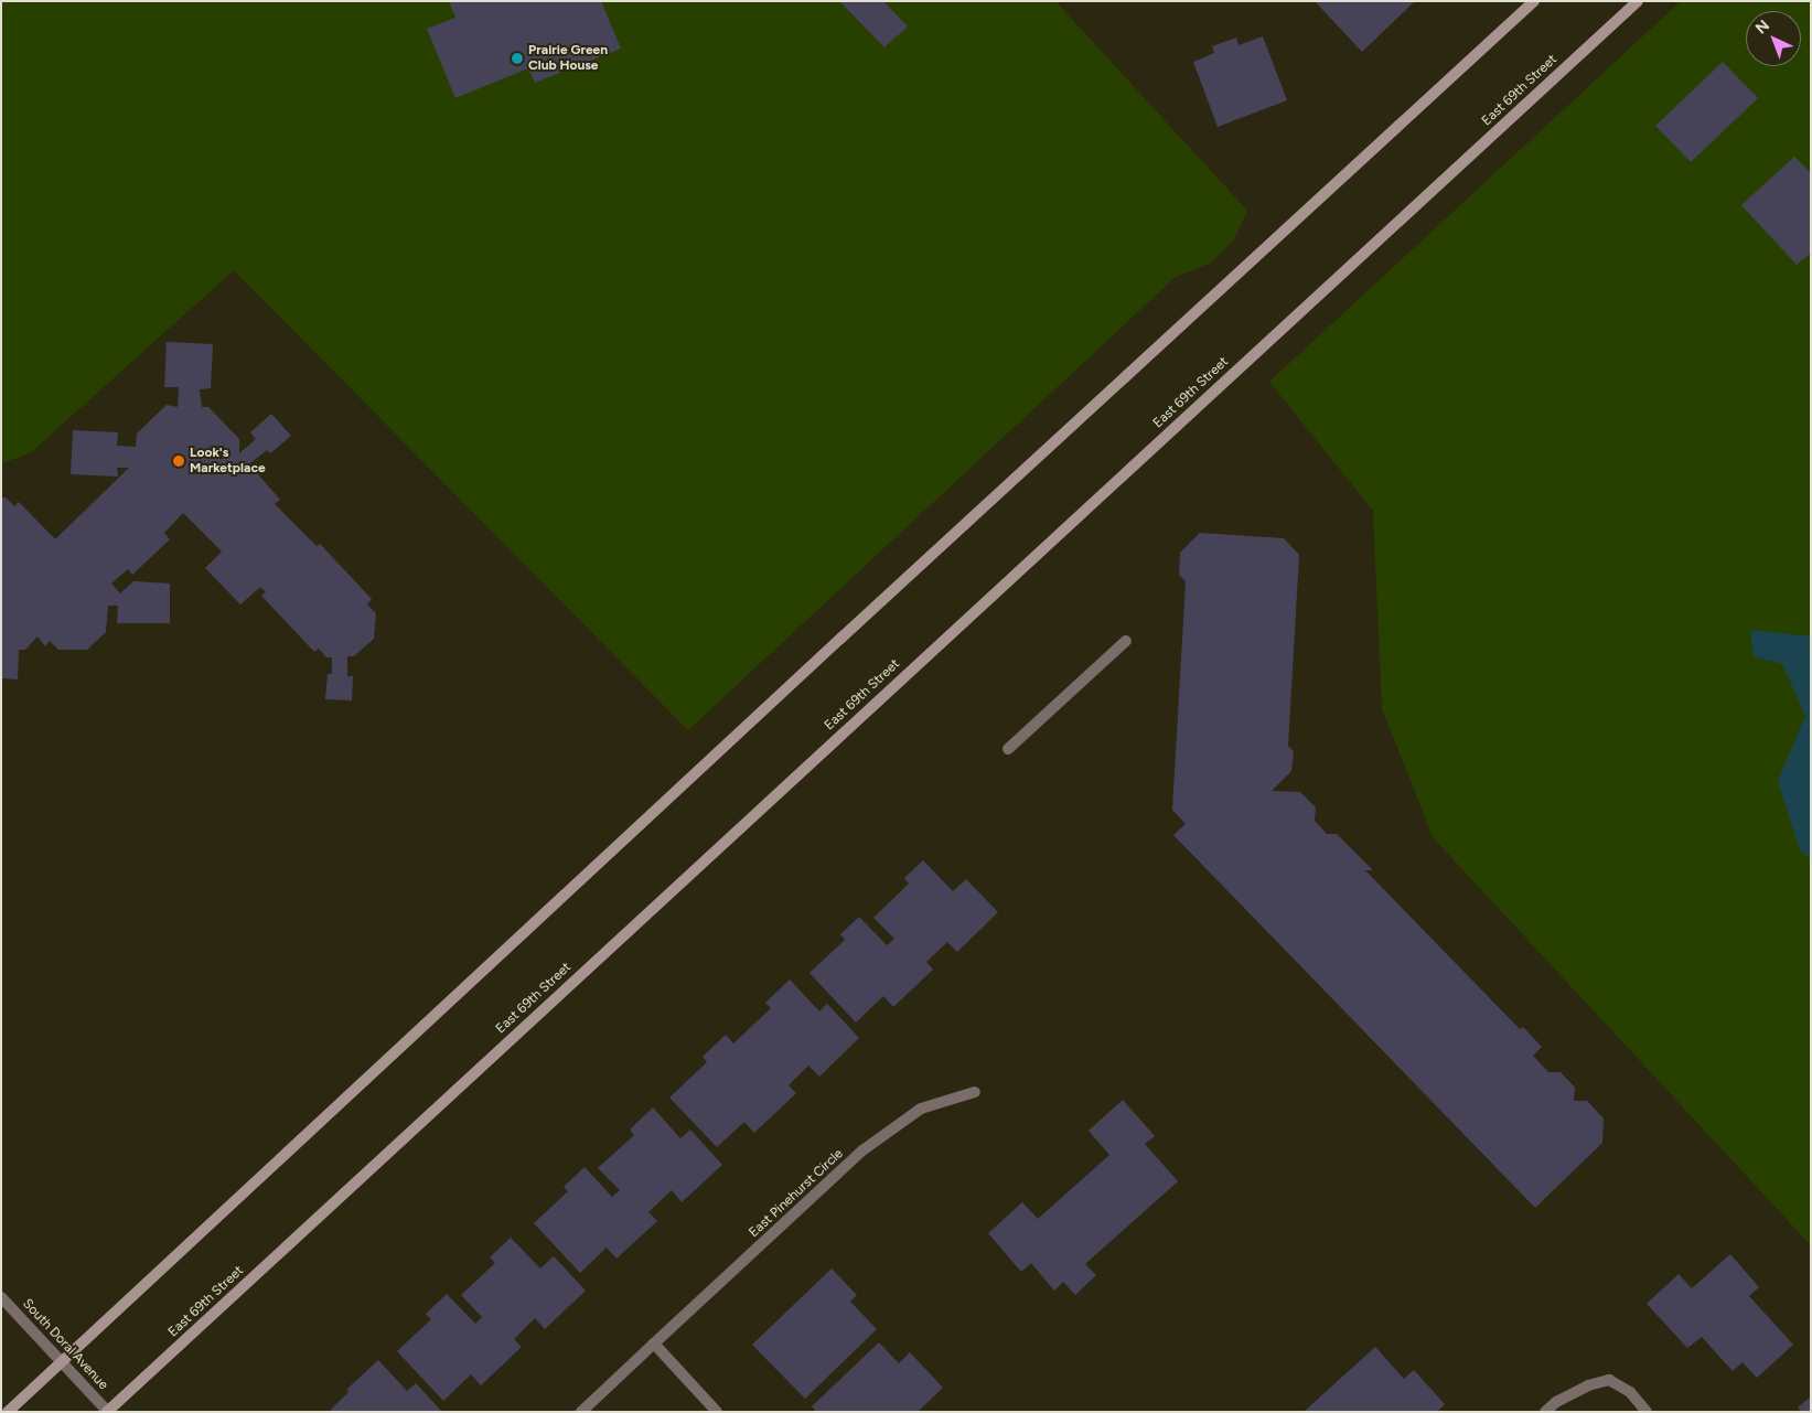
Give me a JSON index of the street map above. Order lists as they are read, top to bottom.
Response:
{
  "streets": {
    "main road": ["East 69th Street"],
    "street": ["East Pinehurst Circle", "South Doral Avenue"]
  },
  "crossings": [
    ["East 69th Street", "South Doral Avenue"]
  ],
  "places": ["Prairie Green Club House", "Look's Marketplace"],
  "north": "top left"
}
